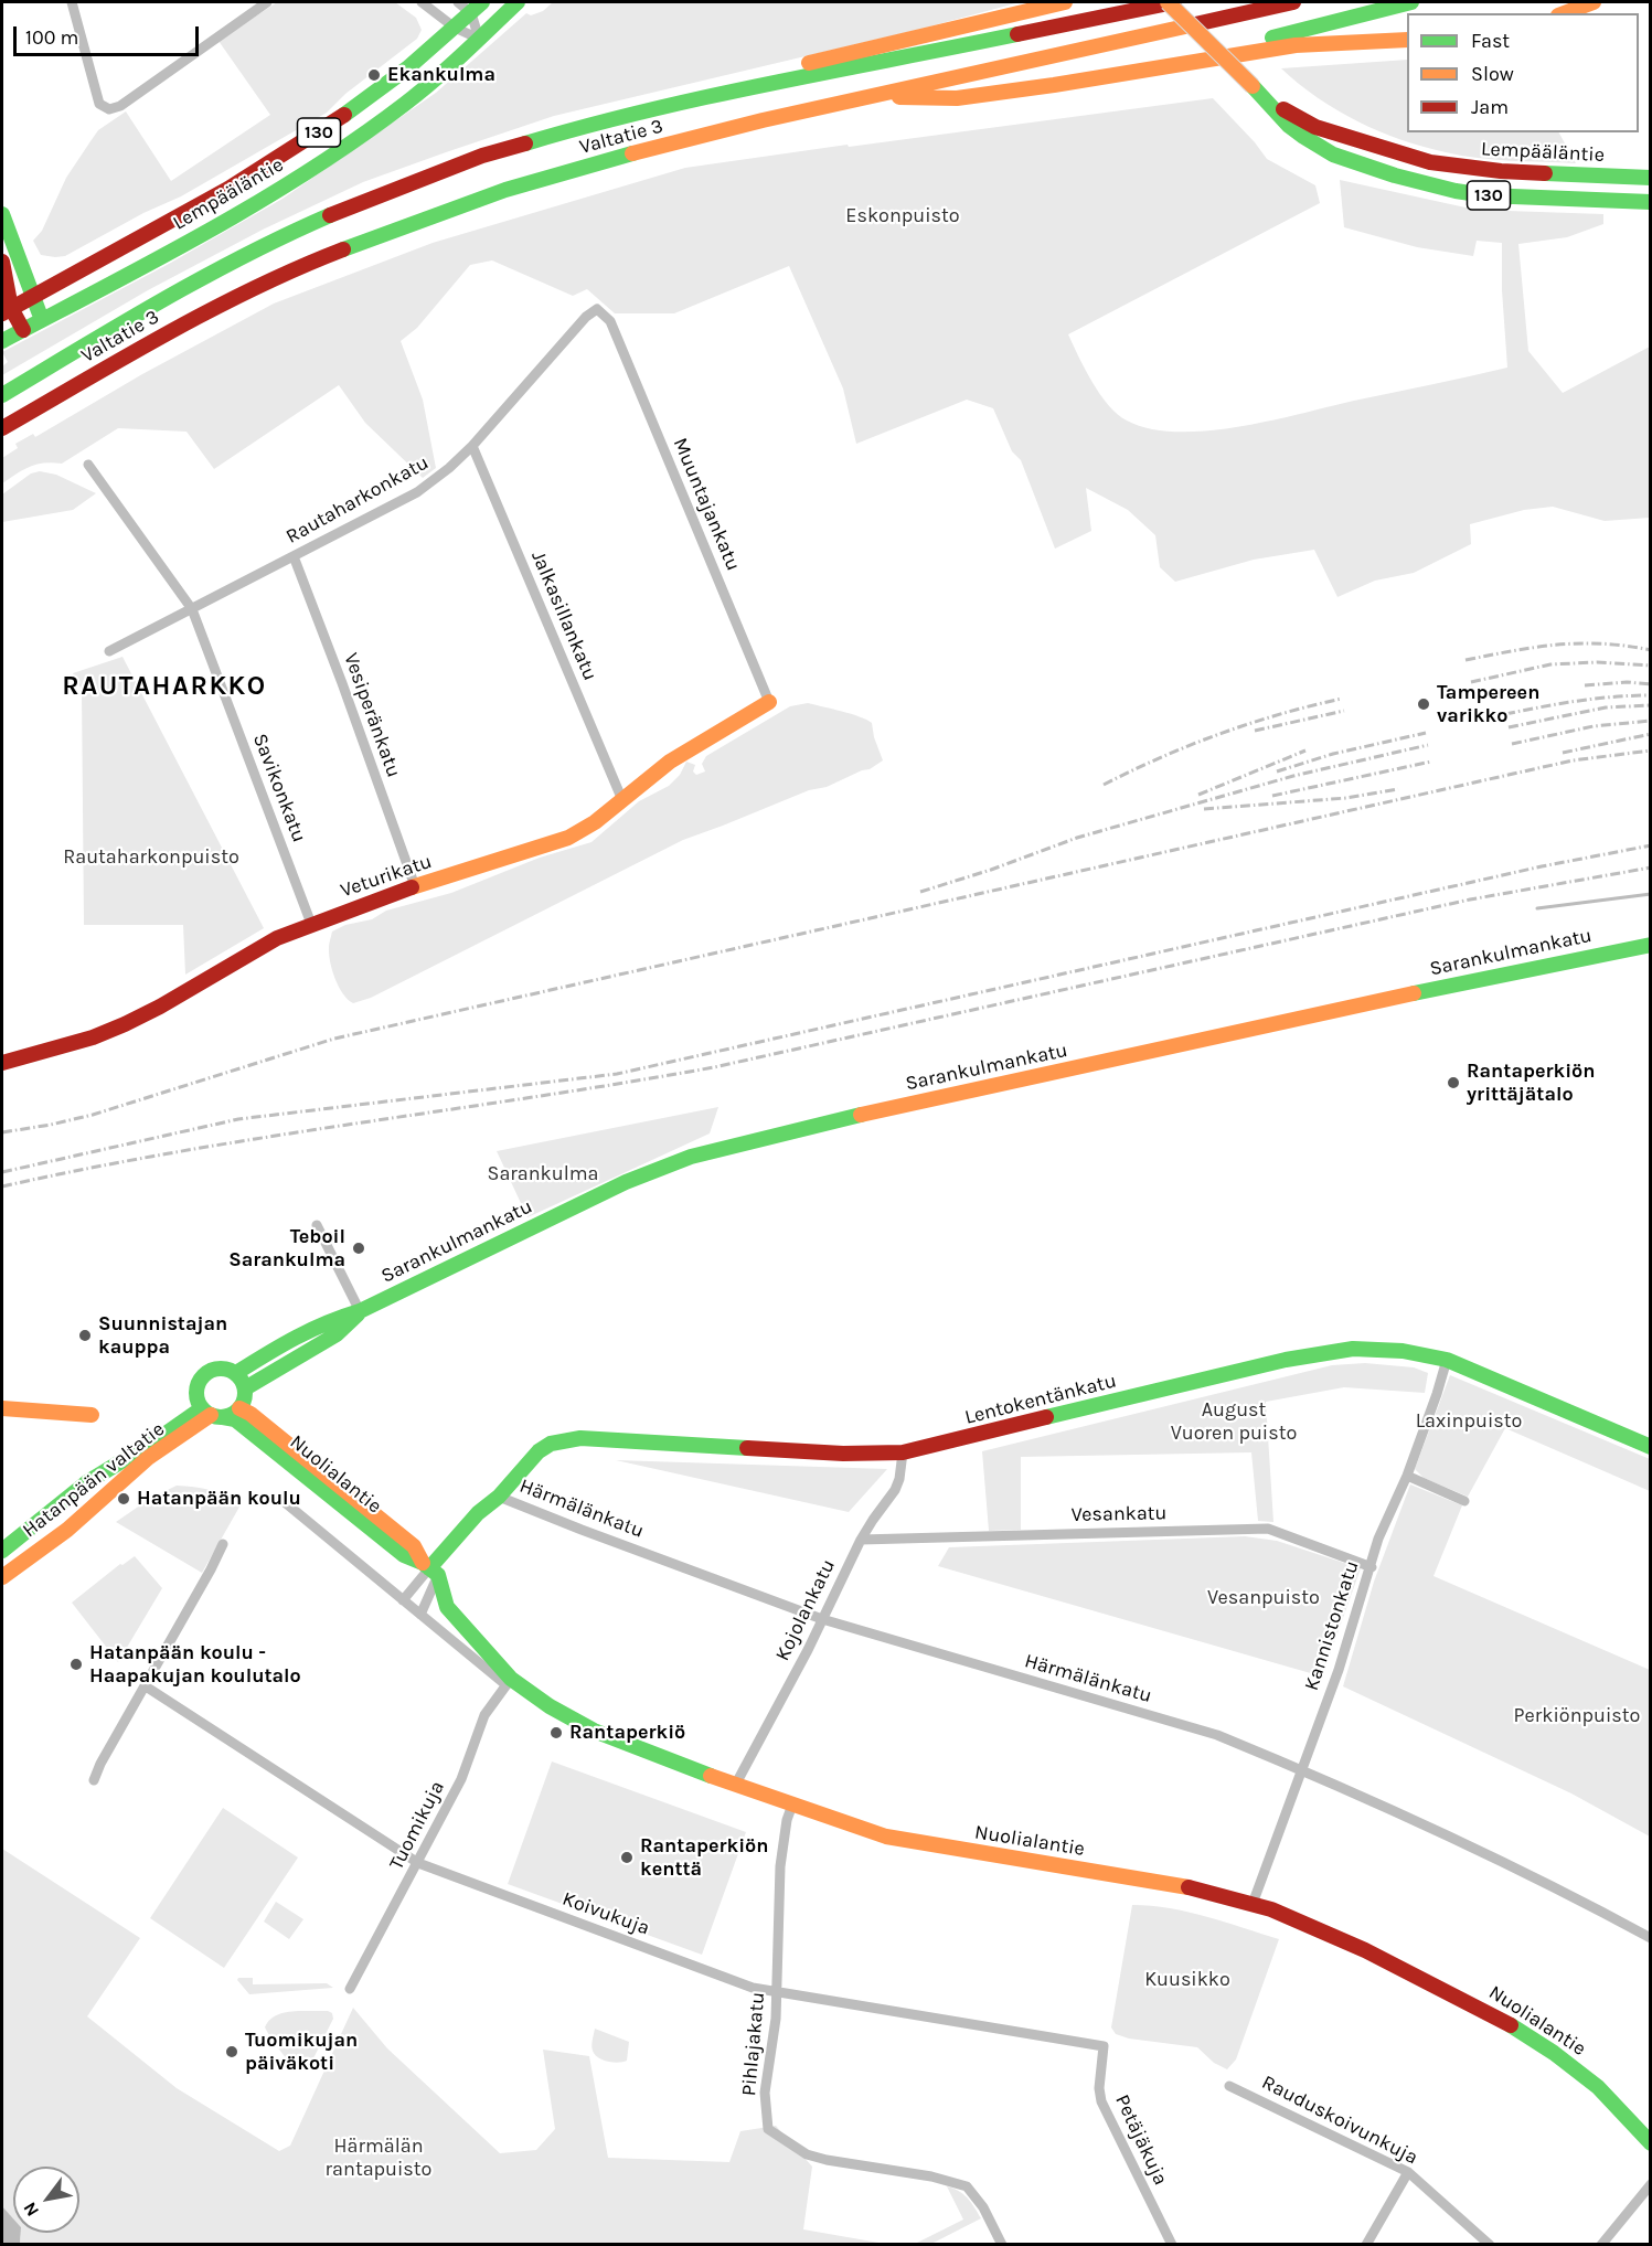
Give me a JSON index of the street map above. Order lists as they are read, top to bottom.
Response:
{
  "streets": {
    "main road": [
      "130",
      "Valtatie 3",
      "Lempääläntie",
      "Veturikatu",
      "Sarankulmankatu",
      "Lentokentänkatu",
      "Nuolialantie",
      "Hatanpään valtatie"
    ],
    "street": [
      "Rautaharkonkatu",
      "Muuntajankatu",
      "Jalkasillankatu",
      "Vesiperänkatu",
      "Savikonkatu",
      "Härmälänkatu",
      "Vesankatu",
      "Kojolankatu",
      "Kannistonkatu",
      "Tuomikuja",
      "Koivukuja",
      "Pihlajakatu",
      "Rauduskoivunkuja",
      "Petäjäkuja"
    ]
  },
  "crossings": [
    ["Rautaharkonkatu", "Muuntajankatu"],
    ["Rautaharkonkatu", "Jalkasillankatu"],
    ["Rautaharkonkatu", "Vesiperänkatu"],
    ["Rautaharkonkatu", "Savikonkatu"],
    ["Muuntajankatu", "Veturikatu"],
    ["Jalkasillankatu", "Veturikatu"],
    ["Vesiperänkatu", "Veturikatu"],
    ["Savikonkatu", "Veturikatu"],
    ["Sarankulmankatu", "Nuolialantie"],
    ["Sarankulmankatu", "Hatanpään valtatie"],
    ["Lentokentänkatu", "Nuolialantie"],
    ["Lentokentänkatu", "Härmälänkatu"],
    ["Lentokentänkatu", "Kojolankatu"],
    ["Lentokentänkatu", "Kannistonkatu"],
    ["Nuolialantie", "Hatanpään valtatie"],
    ["Nuolialantie", "Kojolankatu"],
    ["Nuolialantie", "Kannistonkatu"],
    ["Nuolialantie", "Tuomikuja"],
    ["Nuolialantie", "Pihlajakatu"],
    ["Härmälänkatu", "Kojolankatu"],
    ["Härmälänkatu", "Kannistonkatu"],
    ["Vesankatu", "Kojolankatu"],
    ["Vesankatu", "Kannistonkatu"],
    ["Tuomikuja", "Koivukuja"],
    ["Koivukuja", "Pihlajakatu"],
    ["Koivukuja", "Petäjäkuja"]
  ],
  "districts": ["RAUTAHARKKO"],
  "parks": [
    "Eskonpuisto",
    "Rautaharkonpuisto",
    "Sarankulma",
    "August Vuoren puisto",
    "Laxinpuisto",
    "Vesanpuisto",
    "Perkiönpuisto",
    "Kuusikko",
    "Härmälän rantapuisto"
  ],
  "places": [
    "Ekankulma",
    "Tampereen varikko",
    "Rantaperkiön yrittäjätalo",
    "Teboil Sarankulma",
    "Suunnistajan kauppa",
    "Hatanpään koulu",
    "Hatanpään koulu - Haapakujan koulutalo",
    "Rantaperkiö",
    "Rantaperkiön kenttä",
    "Tuomikujan päiväkoti"
  ],
  "legend": ["Fast", "Slow", "Jam"],
  "scale_bar": "100 m",
  "north": "bottom left"
}
